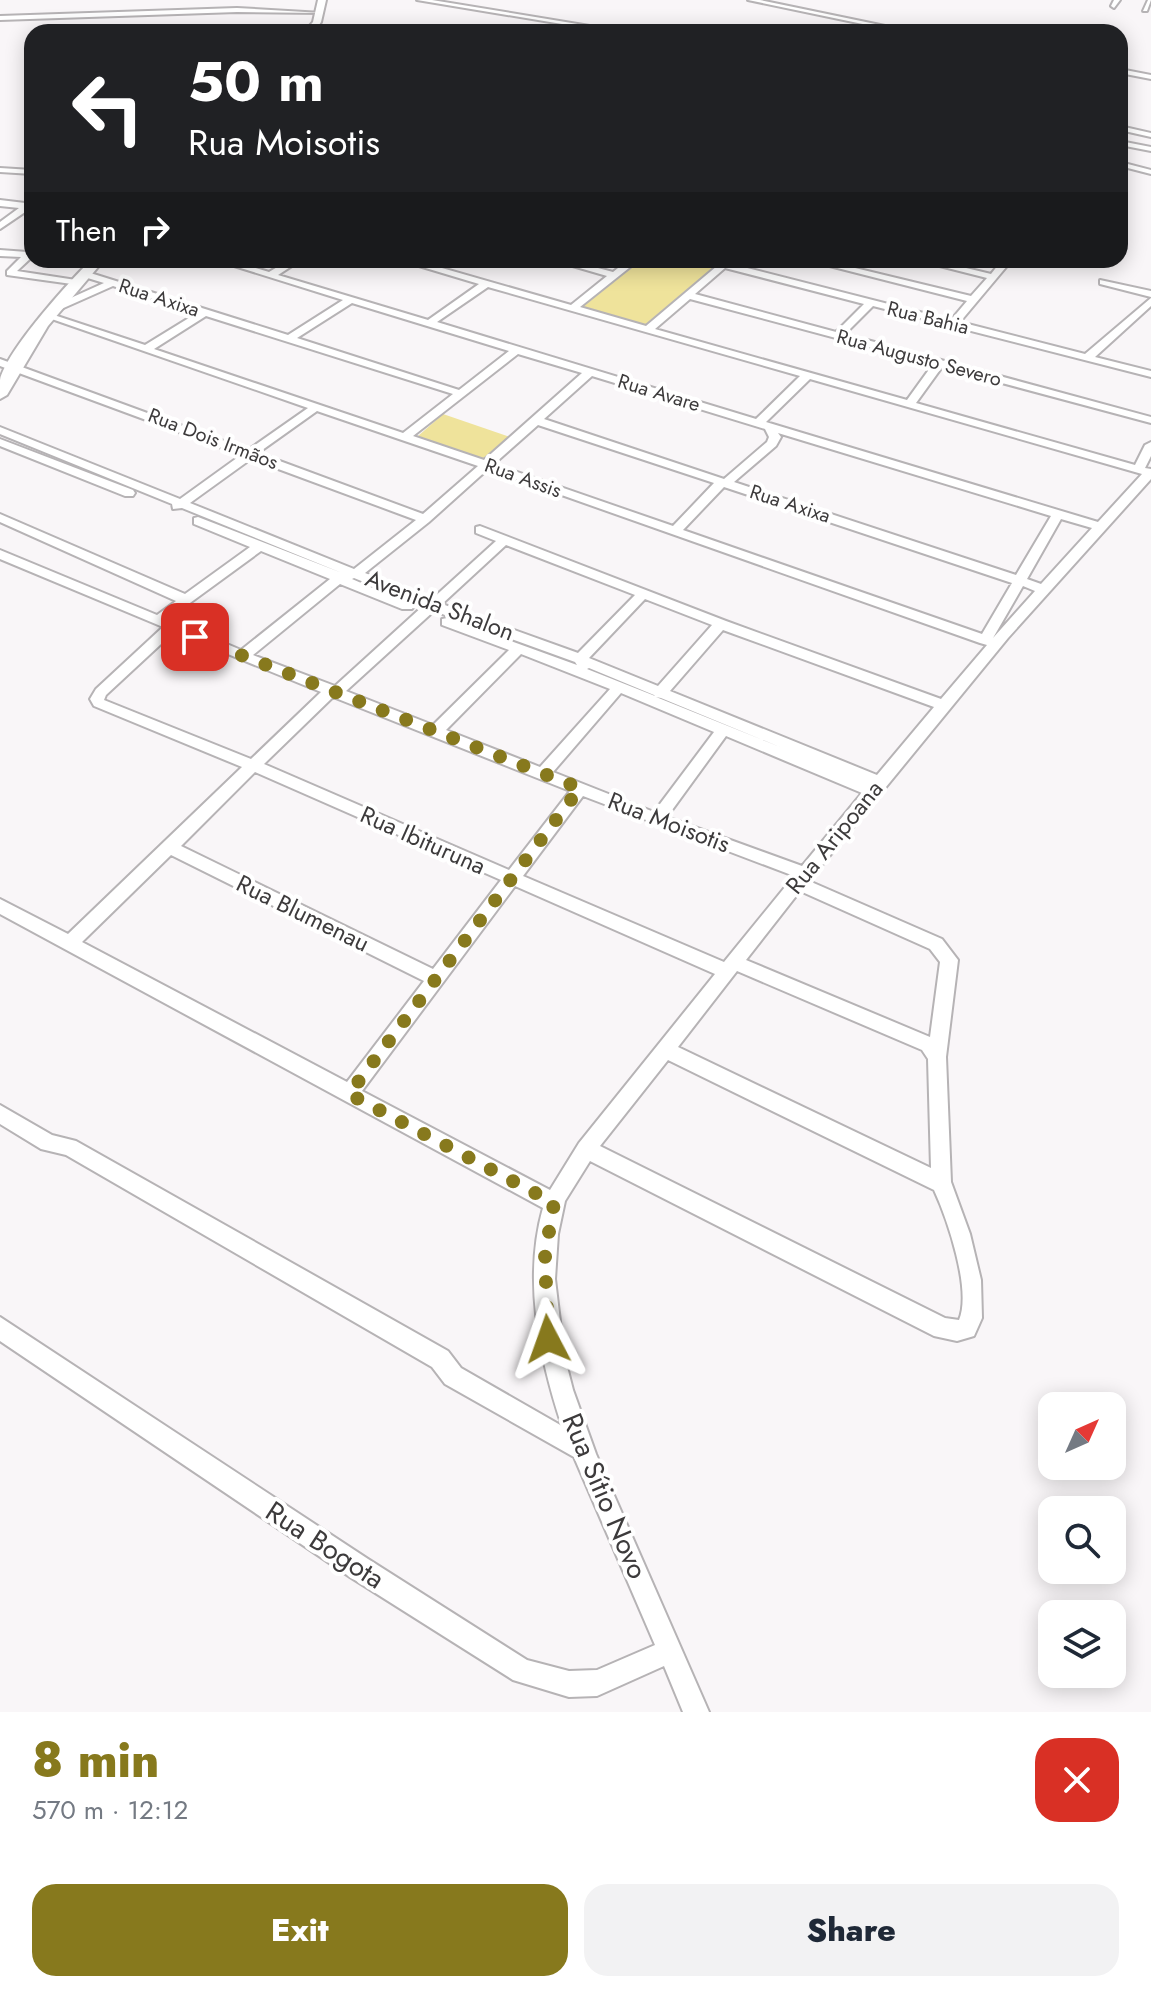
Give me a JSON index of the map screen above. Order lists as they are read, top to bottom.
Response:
{
  "streets": {
    "street": [
      "Rua Axixa",
      "Rua Bahia",
      "Rua Augusto Severo",
      "Rua Avare",
      "Rua Dois Irmãos",
      "Rua Assis",
      "Avenida Shalon",
      "Rua Moisotis",
      "Rua Aripoana",
      "Rua Ibituruna",
      "Rua Blumenau",
      "Rua Sítio Novo",
      "Rua Bogota"
    ]
  },
  "crossings": [
    ["Rua Axixa", "Rua Aripoana"],
    ["Rua Avare", "Rua Aripoana"],
    ["Rua Assis", "Rua Aripoana"],
    ["Avenida Shalon", "Rua Aripoana"],
    ["Rua Moisotis", "Rua Aripoana"],
    ["Rua Moisotis", "Rua Ibituruna"],
    ["Rua Aripoana", "Rua Ibituruna"],
    ["Rua Aripoana", "Rua Sítio Novo"],
    ["Rua Sítio Novo", "Rua Bogota"]
  ],
  "north": "top right",
  "page": {
    "turn": ["50 m", "Rua Moisotis"],
    "then": "Then",
    "heading": ["8 min", "570 m · 12:12"],
    "buttons": ["Exit", "Share"]
  }
}
